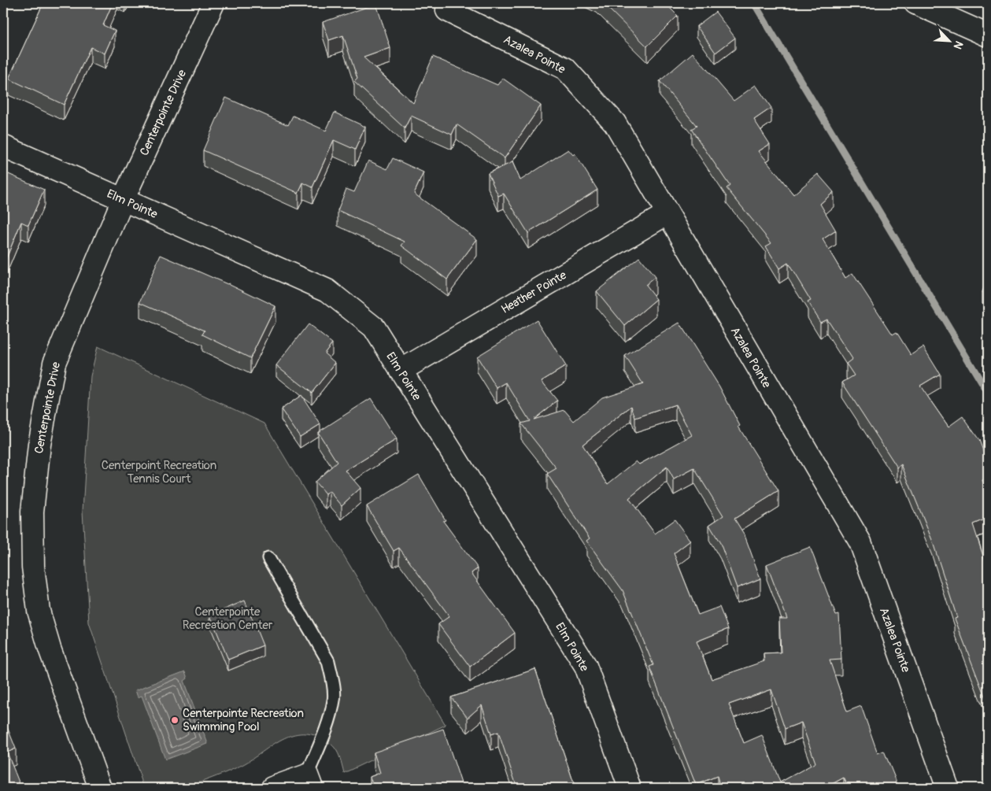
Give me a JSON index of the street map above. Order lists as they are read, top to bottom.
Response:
{
  "streets": {
    "street": [
      "Azalea Pointe",
      "Centerpointe Drive",
      "Elm Pointe",
      "Heather Pointe"
    ]
  },
  "crossings": [
    ["Azalea Pointe", "Heather Pointe"],
    ["Centerpointe Drive", "Elm Pointe"],
    ["Elm Pointe", "Heather Pointe"]
  ],
  "parks": ["Centerpoint Recreation Tennis Court", "Centerpointe Recreation Center"],
  "places": ["Centerpointe Recreation Swimming Pool"],
  "north": "bottom right"
}
